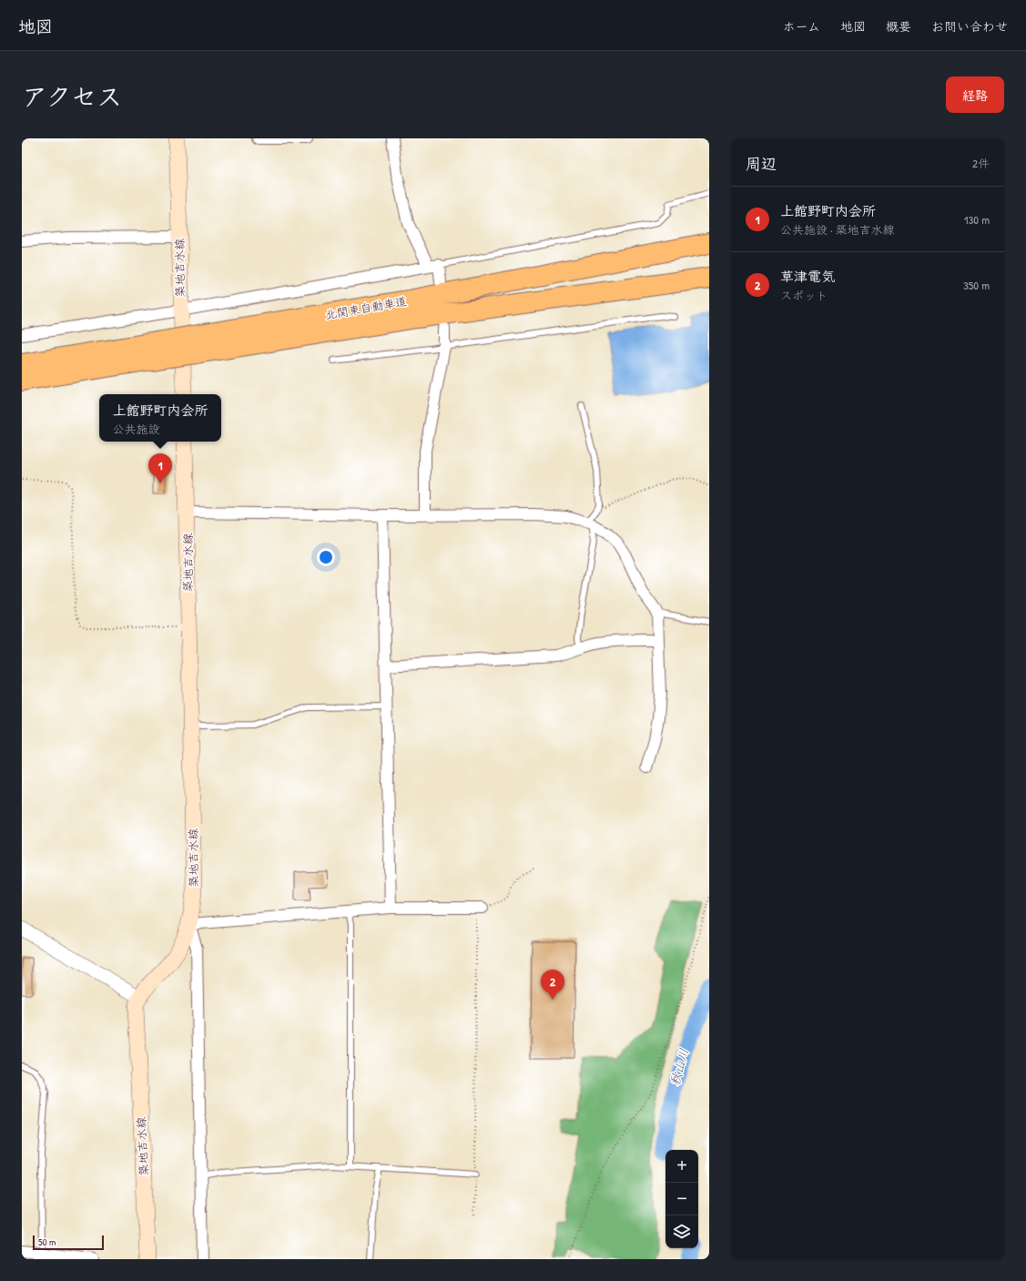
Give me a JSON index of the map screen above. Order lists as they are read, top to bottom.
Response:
{
  "streets": {
    "highway": ["北関東自動車道"],
    "main road": ["築地吉水線"]
  },
  "water": ["秋山川"],
  "scale_bar": "50 m",
  "page": {
    "header": "地図",
    "nav": [
      "ホーム",
      "地図",
      "概要",
      "お問い合わせ"
    ],
    "title": "アクセス",
    "buttons": "経路",
    "heading": ["周辺", "2件"],
    "list": [
      {
        "mark": "1",
        "name": "上館野町内会所",
        "note": "公共施設 · 築地吉水線",
        "value": "130 m"
      },
      {
        "mark": "2",
        "name": "草津電気",
        "note": "スポット",
        "value": "350 m"
      }
    ],
    "popup": ["上館野町内会所", "公共施設"],
    "pins": ["1", "2"],
    "map_buttons": ["+", "−"],
    "scale": "50 m"
  }
}
